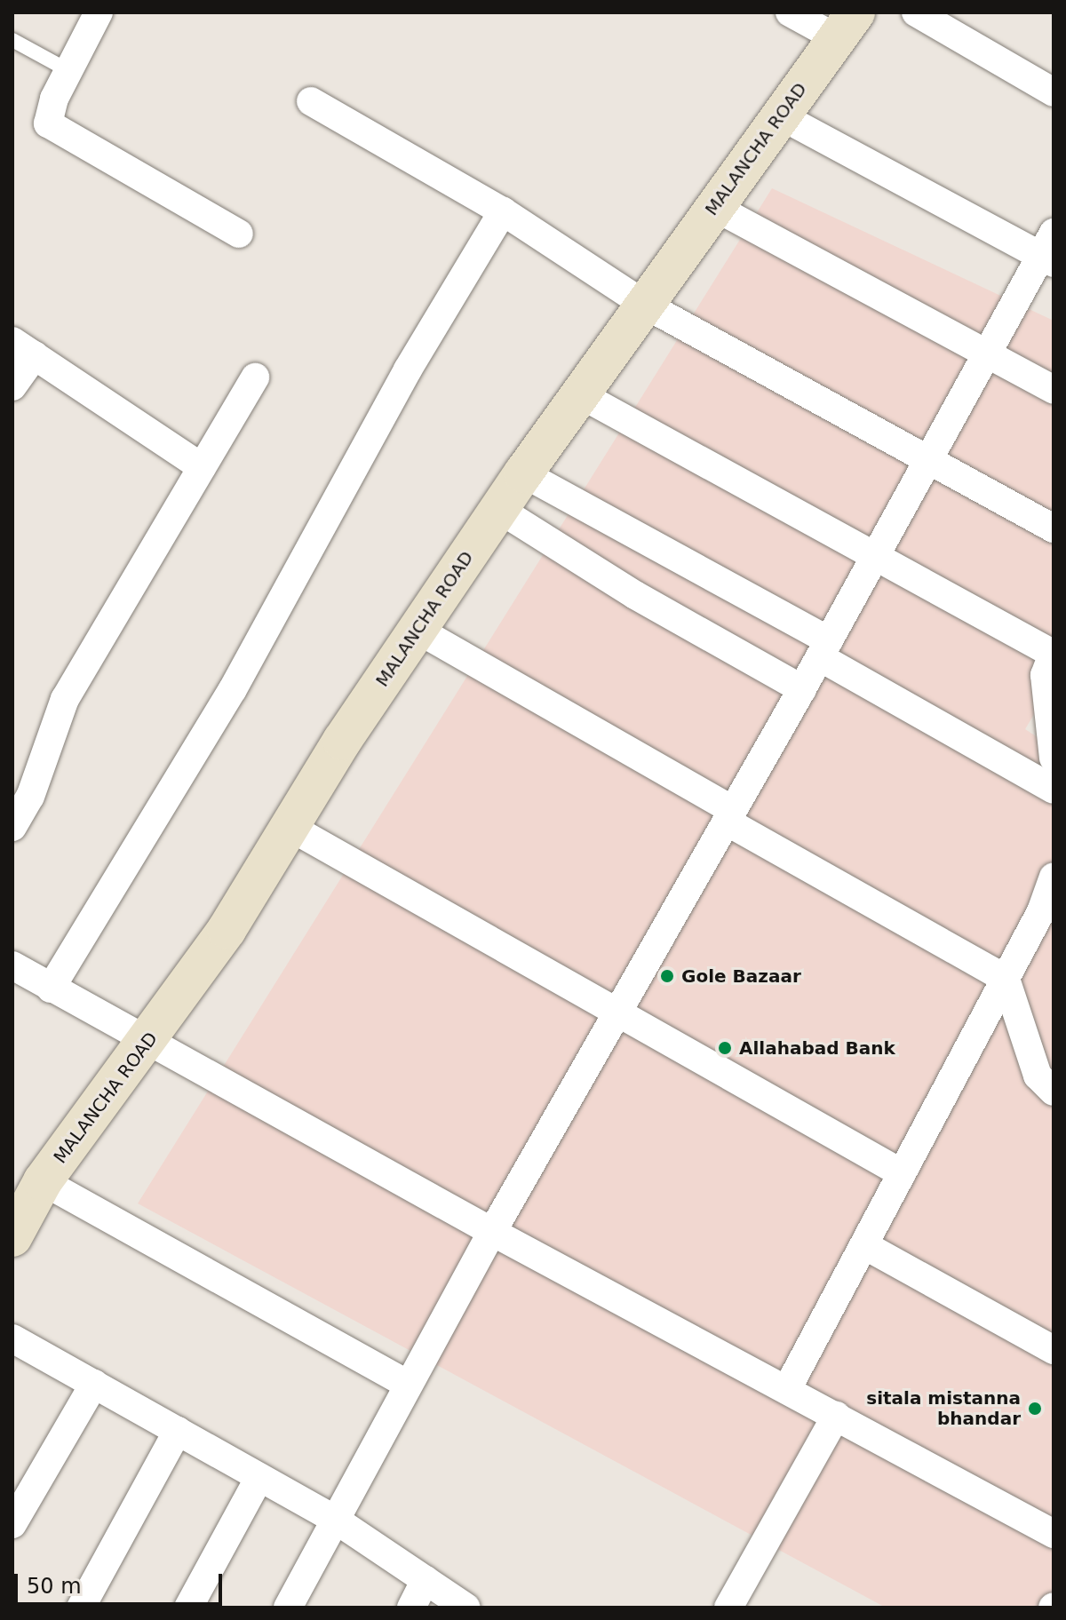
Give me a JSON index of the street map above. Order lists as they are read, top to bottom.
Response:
{
  "streets": {
    "main road": ["MALANCHA ROAD"]
  },
  "places": ["Gole Bazaar", "Allahabad Bank", "sitala mistanna bhandar"],
  "scale_bar": "50 m"
}
